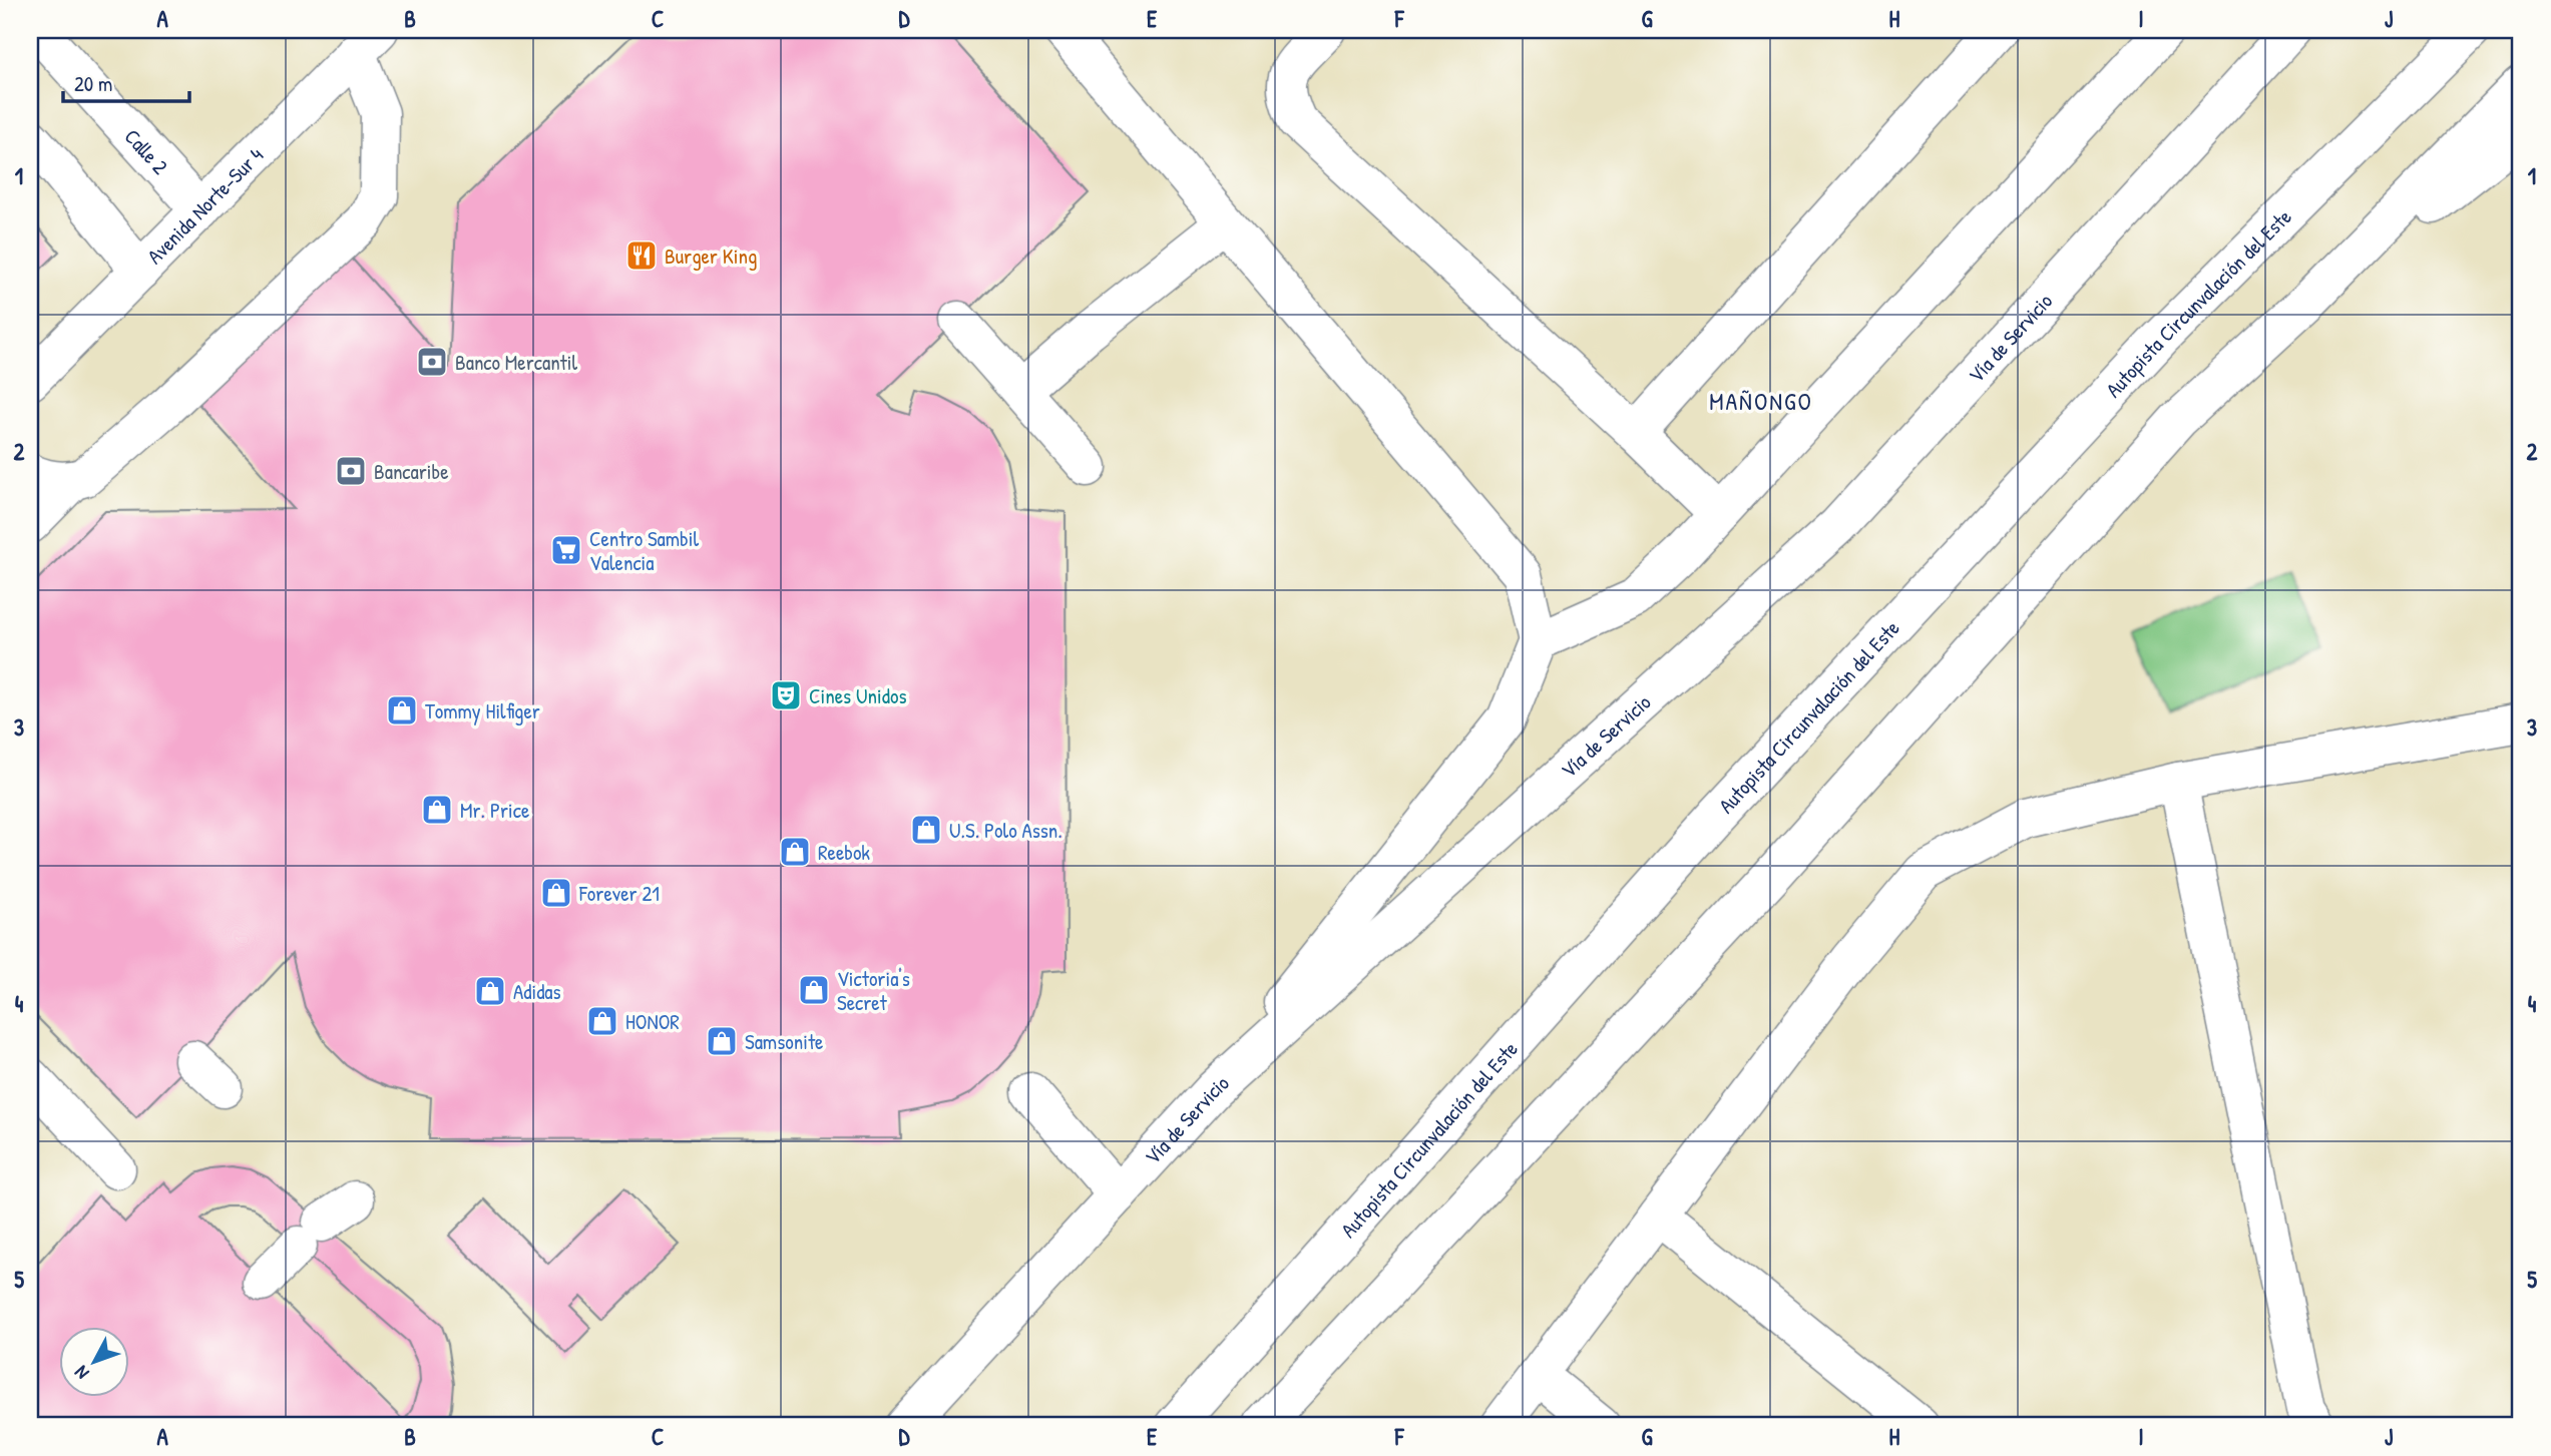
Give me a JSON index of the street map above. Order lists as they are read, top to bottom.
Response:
{
  "streets": {
    "main road": [
      "Calle 2",
      "Avenida Norte-Sur 4",
      "Autopista Circunvalación del Este",
      "Vía de Servicio"
    ]
  },
  "crossings": [
    ["Calle 2", "Avenida Norte-Sur 4"]
  ],
  "districts": ["MAÑONGO"],
  "places": {
    "restaurant": ["Burger King"],
    "bank": ["Banco Mercantil", "Bancaribe"],
    "supermarket": ["Centro Sambil Valencia"],
    "theatre": ["Cines Unidos"],
    "shop": [
      "Tommy Hilfiger",
      "Mr. Price",
      "U.S. Polo Assn.",
      "Reebok",
      "Forever 21",
      "Victoria's Secret",
      "Adidas",
      "HONOR",
      "Samsonite"
    ]
  },
  "scale_bar": "20 m",
  "north": "bottom left",
  "grid": {
    "columns": [
      "A",
      "B",
      "C",
      "D",
      "E",
      "F",
      "G",
      "H",
      "I",
      "J"
    ],
    "rows": [
      "1",
      "2",
      "3",
      "4",
      "5"
    ]
  }
}
